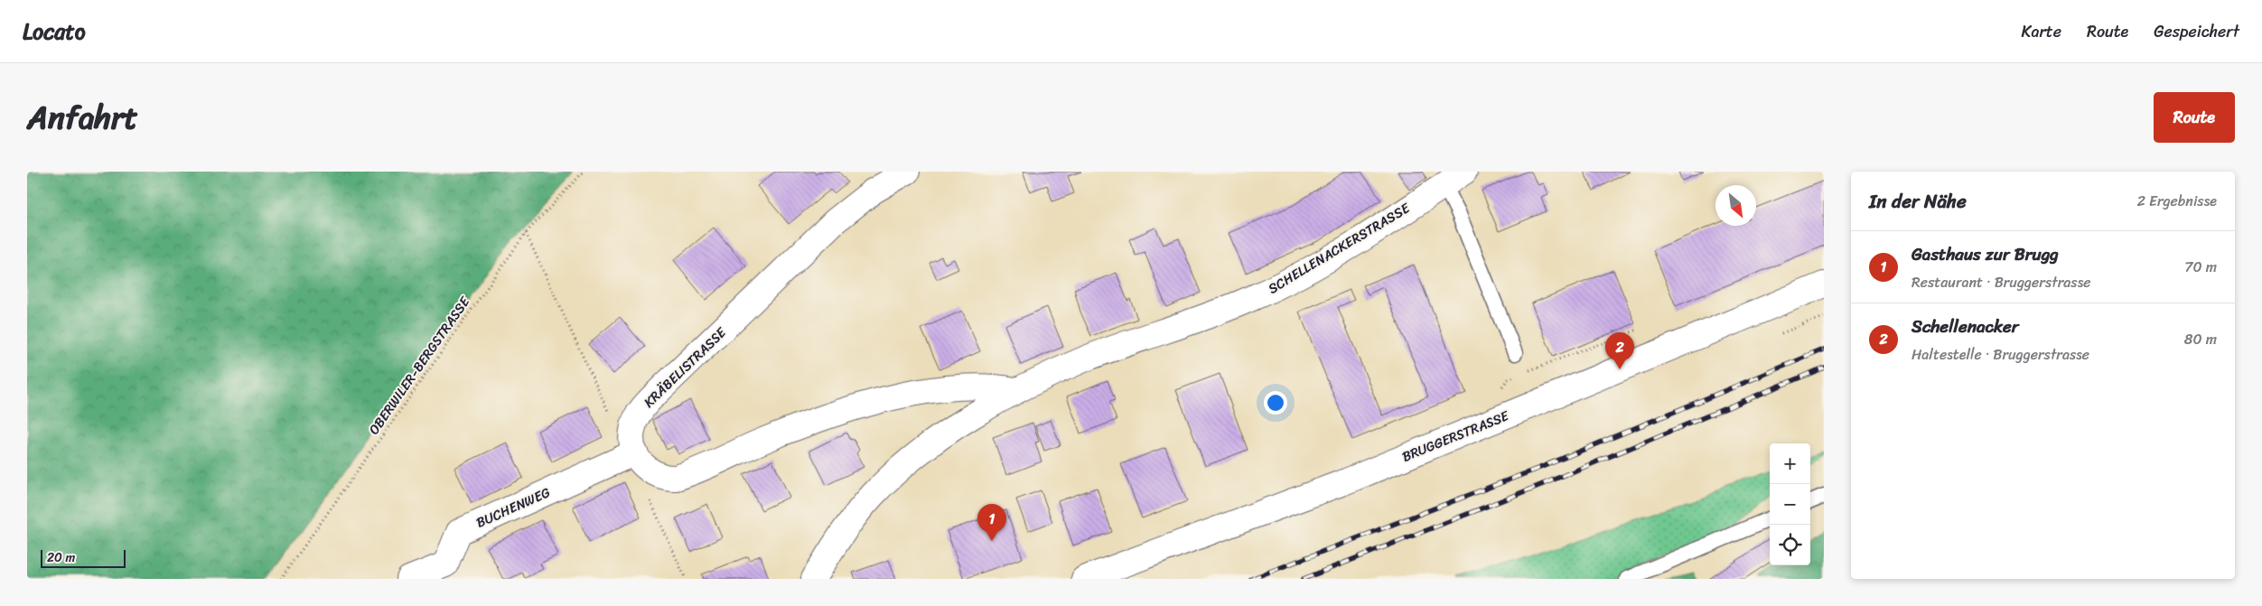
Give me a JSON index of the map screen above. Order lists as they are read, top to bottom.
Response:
{
  "streets": {
    "street": [
      "SCHELLENACKERSTRASSE",
      "KRÄBELISTRASSE",
      "BRUGGERSTRASSE",
      "BUCHENWEG"
    ],
    "path": ["OBERWILER-BERGSTRASSE"]
  },
  "crossings": [
    ["KRÄBELISTRASSE", "BUCHENWEG"]
  ],
  "scale_bar": "20 m",
  "north": "bottom right",
  "page": {
    "header": "Locato",
    "nav": ["Karte", "Route", "Gespeichert"],
    "title": "Anfahrt",
    "buttons": "Route",
    "heading": ["In der Nähe", "2 Ergebnisse"],
    "list": [
      {
        "mark": "1",
        "name": "Gasthaus zur Brugg",
        "note": "Restaurant · Bruggerstrasse",
        "value": "70 m"
      },
      {
        "mark": "2",
        "name": "Schellenacker",
        "note": "Haltestelle · Bruggerstrasse",
        "value": "80 m"
      }
    ],
    "pins": ["2", "1"],
    "map_buttons": ["+", "−"],
    "scale": "20 m"
  }
}
